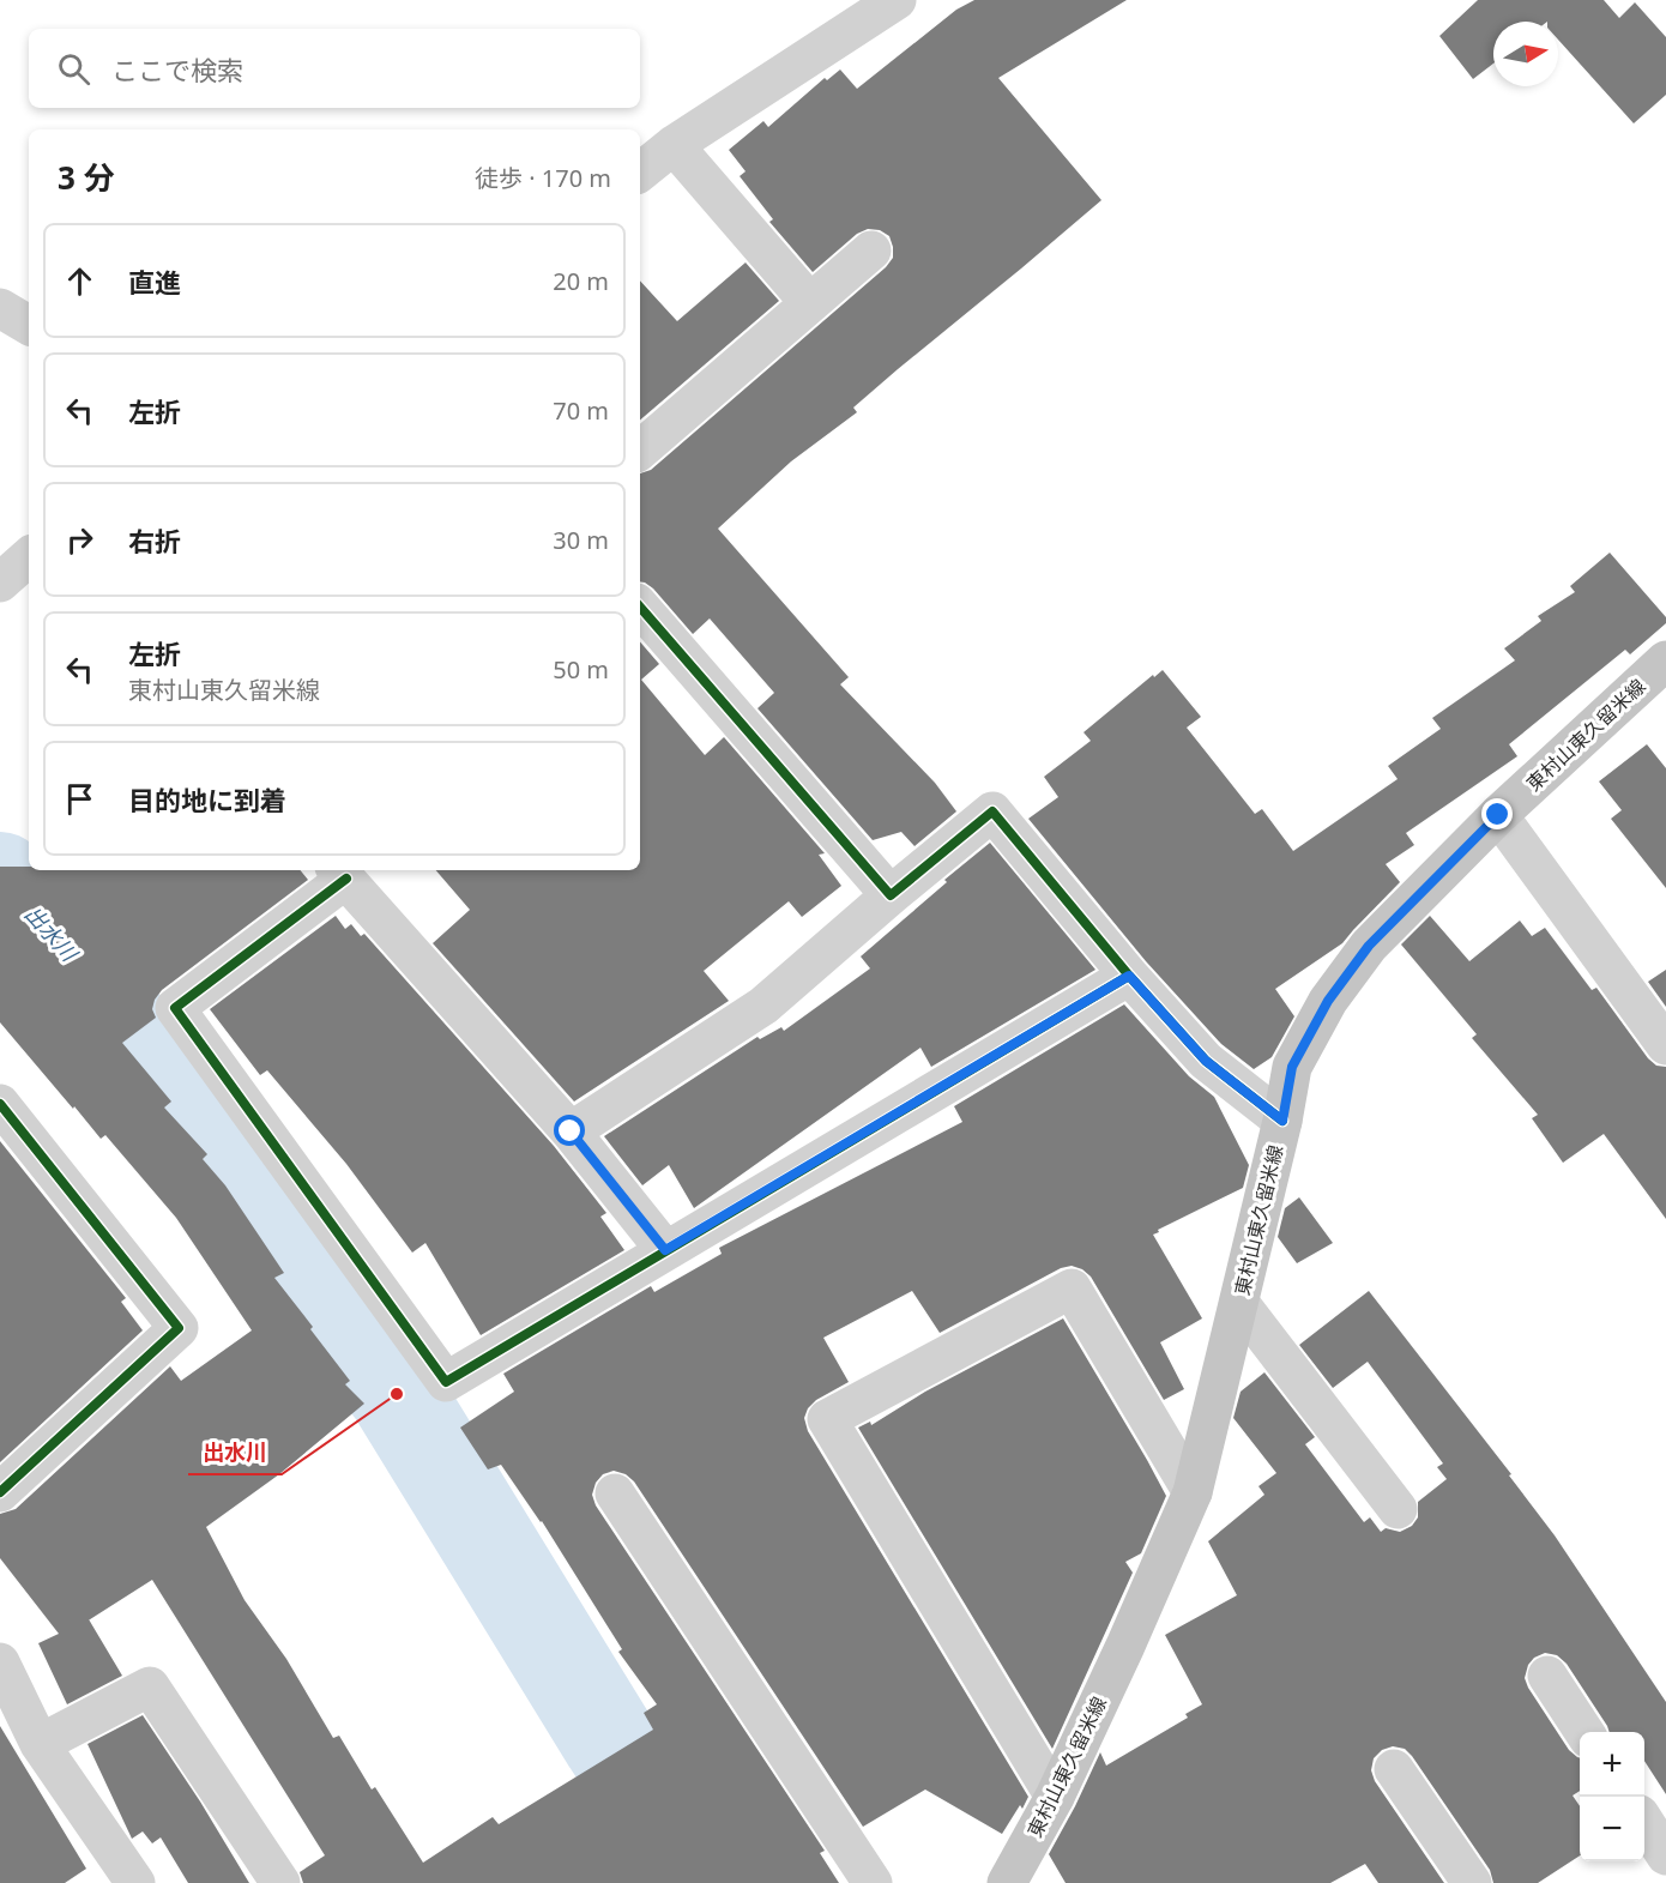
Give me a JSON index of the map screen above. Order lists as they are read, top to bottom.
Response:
{
  "streets": {
    "main road": ["東村山東久留米線"]
  },
  "water": ["出水川"],
  "places": ["出水川"],
  "north": "right",
  "page": {
    "search": "ここで検索",
    "heading": ["3 分", "徒歩 · 170 m"],
    "list": [
      ["直進", "20 m"],
      ["左折", "70 m"],
      ["右折", "30 m"],
      ["左折", "東村山東久留米線", "50 m"],
      "目的地に到着"
    ],
    "map_buttons": ["+", "−"]
  }
}
